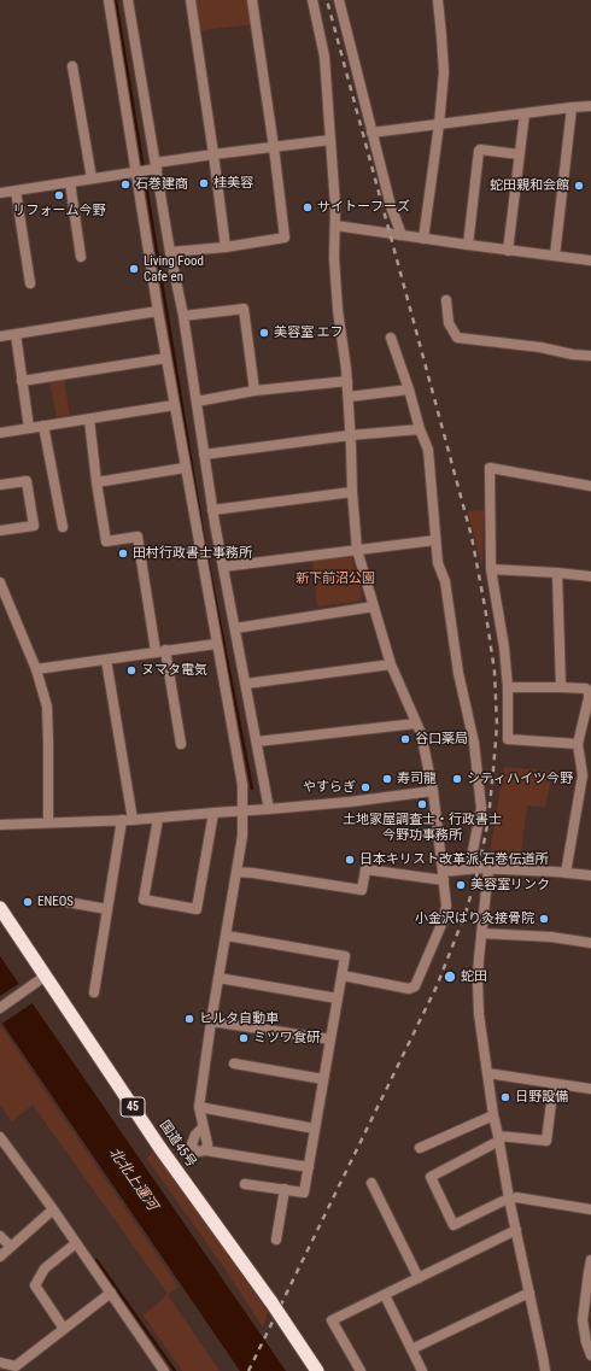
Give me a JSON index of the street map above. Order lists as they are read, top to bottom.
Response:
{
  "streets": {
    "highway": ["45", "国道45号"]
  },
  "water": ["北北上運河"],
  "parks": ["新下前沼公園"],
  "places": [
    "桂美容",
    "石巻建商",
    "蛇田親和会館",
    "リフォーム今野",
    "サイトーフーズ",
    "Living Food Cafe en",
    "美容室 エフ",
    "田村行政書士事務所",
    "ヌマタ電気",
    "谷口薬局",
    "寿司龍",
    "シティハイツ今野",
    "やすらぎ",
    "土地家屋調査士・行政書士 今野功事務所",
    "日本キリスト改革派 石巻伝道所",
    "美容室リンク",
    "ENEOS",
    "小金沢はり灸接骨院",
    "蛇田",
    "ヒルタ自動車",
    "ミツワ食研",
    "日野設備"
  ]
}
